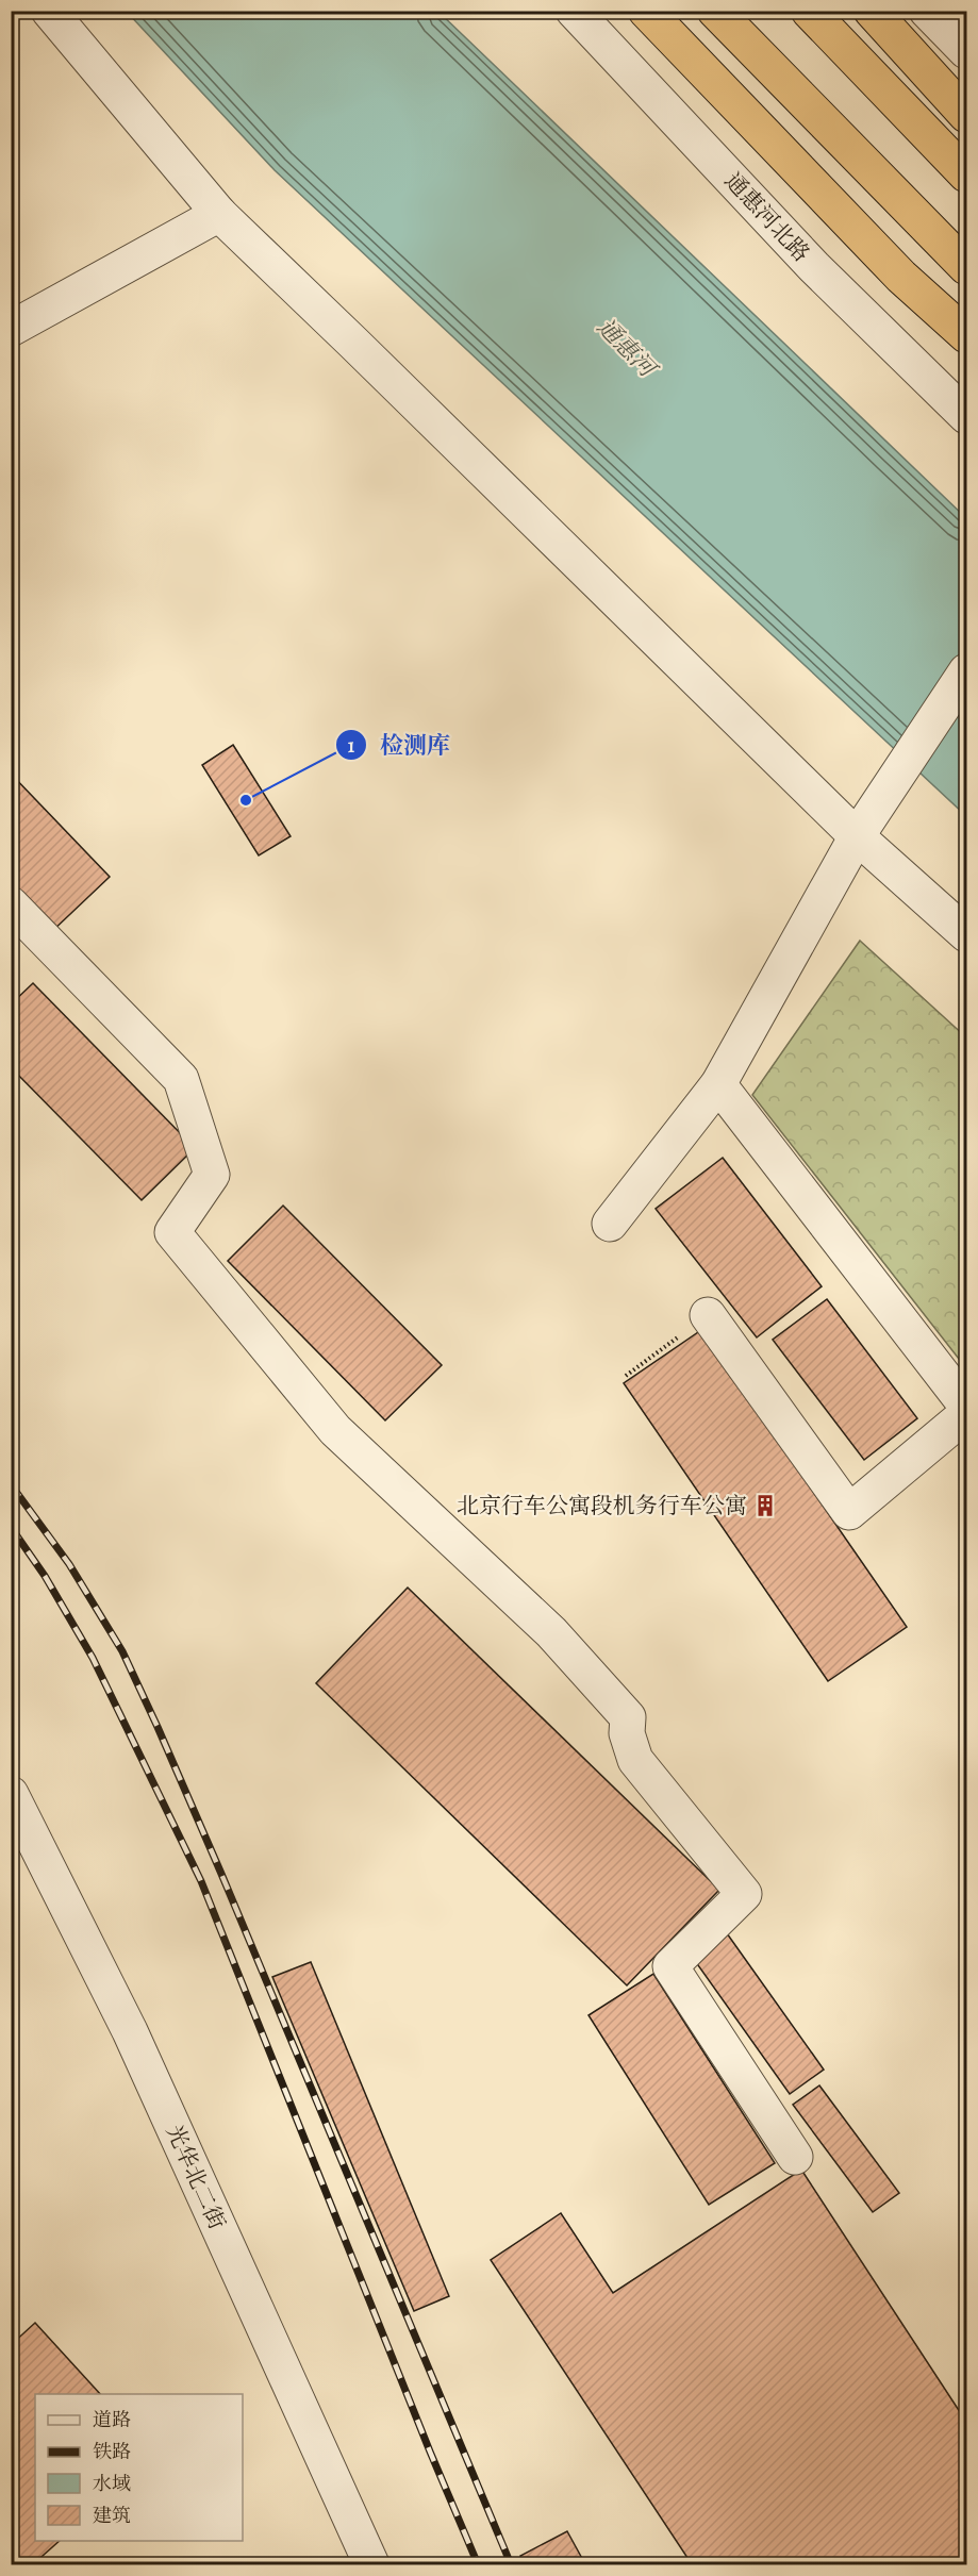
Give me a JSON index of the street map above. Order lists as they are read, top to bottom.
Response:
{
  "streets": {
    "street": ["通惠河北路", "光华北二街"]
  },
  "water": ["通惠河"],
  "places": {
    "other": ["检测库"],
    "building": ["北京行车公寓段机务行车公寓"]
  },
  "legend": [
    "道路",
    "铁路",
    "水域",
    "建筑"
  ]
}
